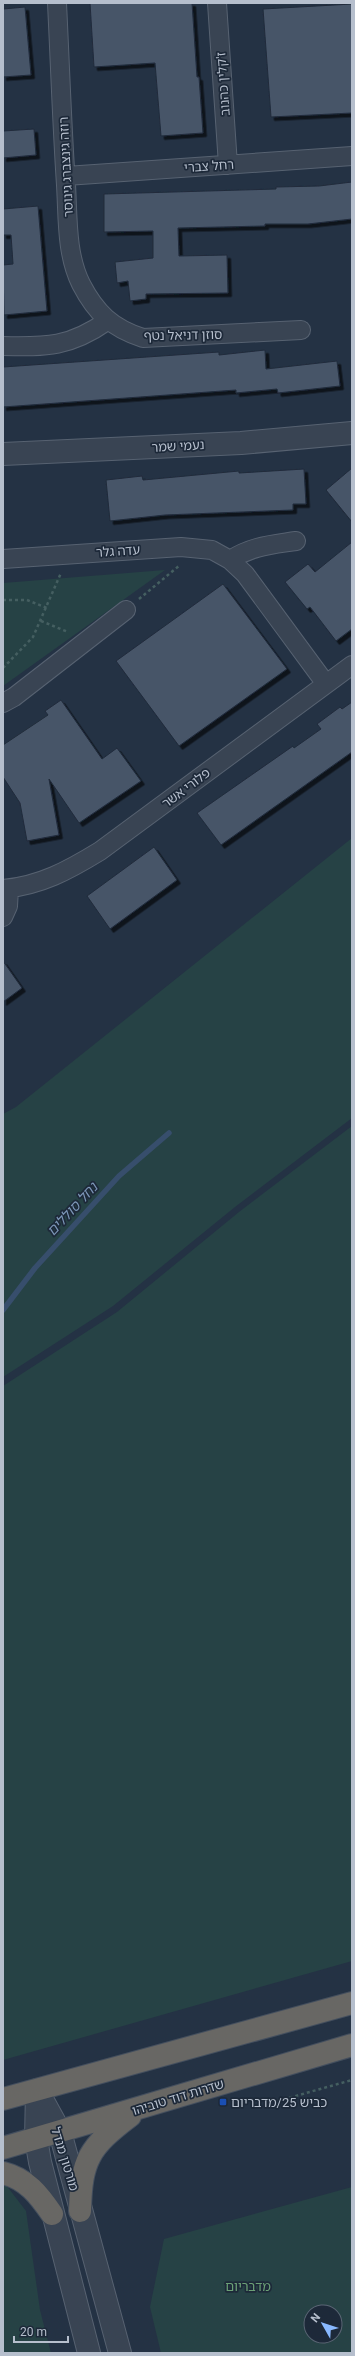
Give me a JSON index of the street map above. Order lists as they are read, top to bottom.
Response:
{
  "streets": {
    "highway": ["שדרות דוד טוביהו"],
    "street": [
      "ז'קלין כהנוב",
      "רחל צברי",
      "רוזה גינצברג גינוסר",
      "סוזן דניאל נטף",
      "נעמי שמר",
      "עדה גלר",
      "פלורי אשר",
      "מורטון מנדל"
    ]
  },
  "crossings": [
    ["ז'קלין כהנוב", "רחל צברי"],
    ["רחל צברי", "רוזה גינצברג גינוסר"],
    ["רוזה גינצברג גינוסר", "סוזן דניאל נטף"],
    ["עדה גלר", "פלורי אשר"],
    ["שדרות דוד טוביהו", "מורטון מנדל"]
  ],
  "water": ["נחל סוללים"],
  "parks": ["מדבריום"],
  "places": {
    "transit": ["כביש 25/מדבריום"]
  },
  "scale_bar": "20 m",
  "north": "top left"
}
